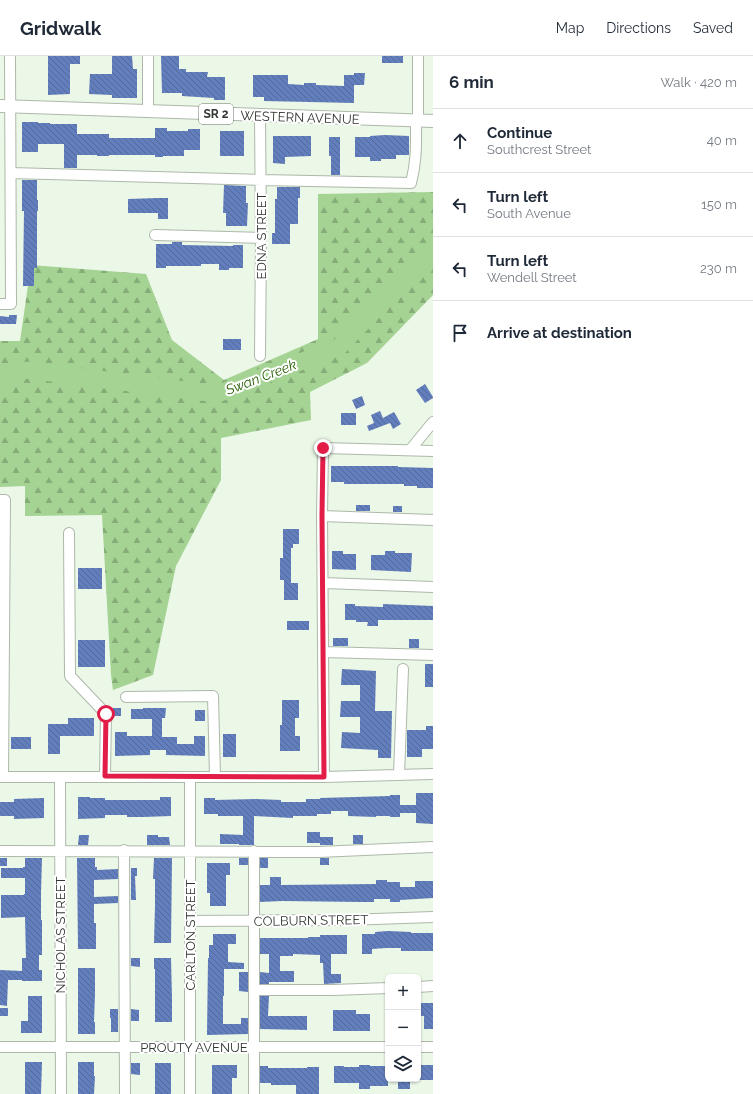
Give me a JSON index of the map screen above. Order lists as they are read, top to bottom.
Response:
{
  "streets": {
    "main road": ["SR 2", "WESTERN AVENUE"],
    "street": [
      "EDNA STREET",
      "COLBURN STREET",
      "NICHOLAS STREET",
      "CARLTON STREET",
      "PROUTY AVENUE"
    ]
  },
  "crossings": [
    ["WESTERN AVENUE", "EDNA STREET"],
    ["COLBURN STREET", "CARLTON STREET"],
    ["NICHOLAS STREET", "PROUTY AVENUE"],
    ["CARLTON STREET", "PROUTY AVENUE"]
  ],
  "water": ["Swan Creek"],
  "page": {
    "header": "Gridwalk",
    "nav": ["Map", "Directions", "Saved"],
    "heading": ["6 min", "Walk · 420 m"],
    "list": [
      ["Continue", "Southcrest Street", "40 m"],
      ["Turn left", "South Avenue", "150 m"],
      ["Turn left", "Wendell Street", "230 m"],
      "Arrive at destination"
    ],
    "map_buttons": ["+", "−"]
  }
}
